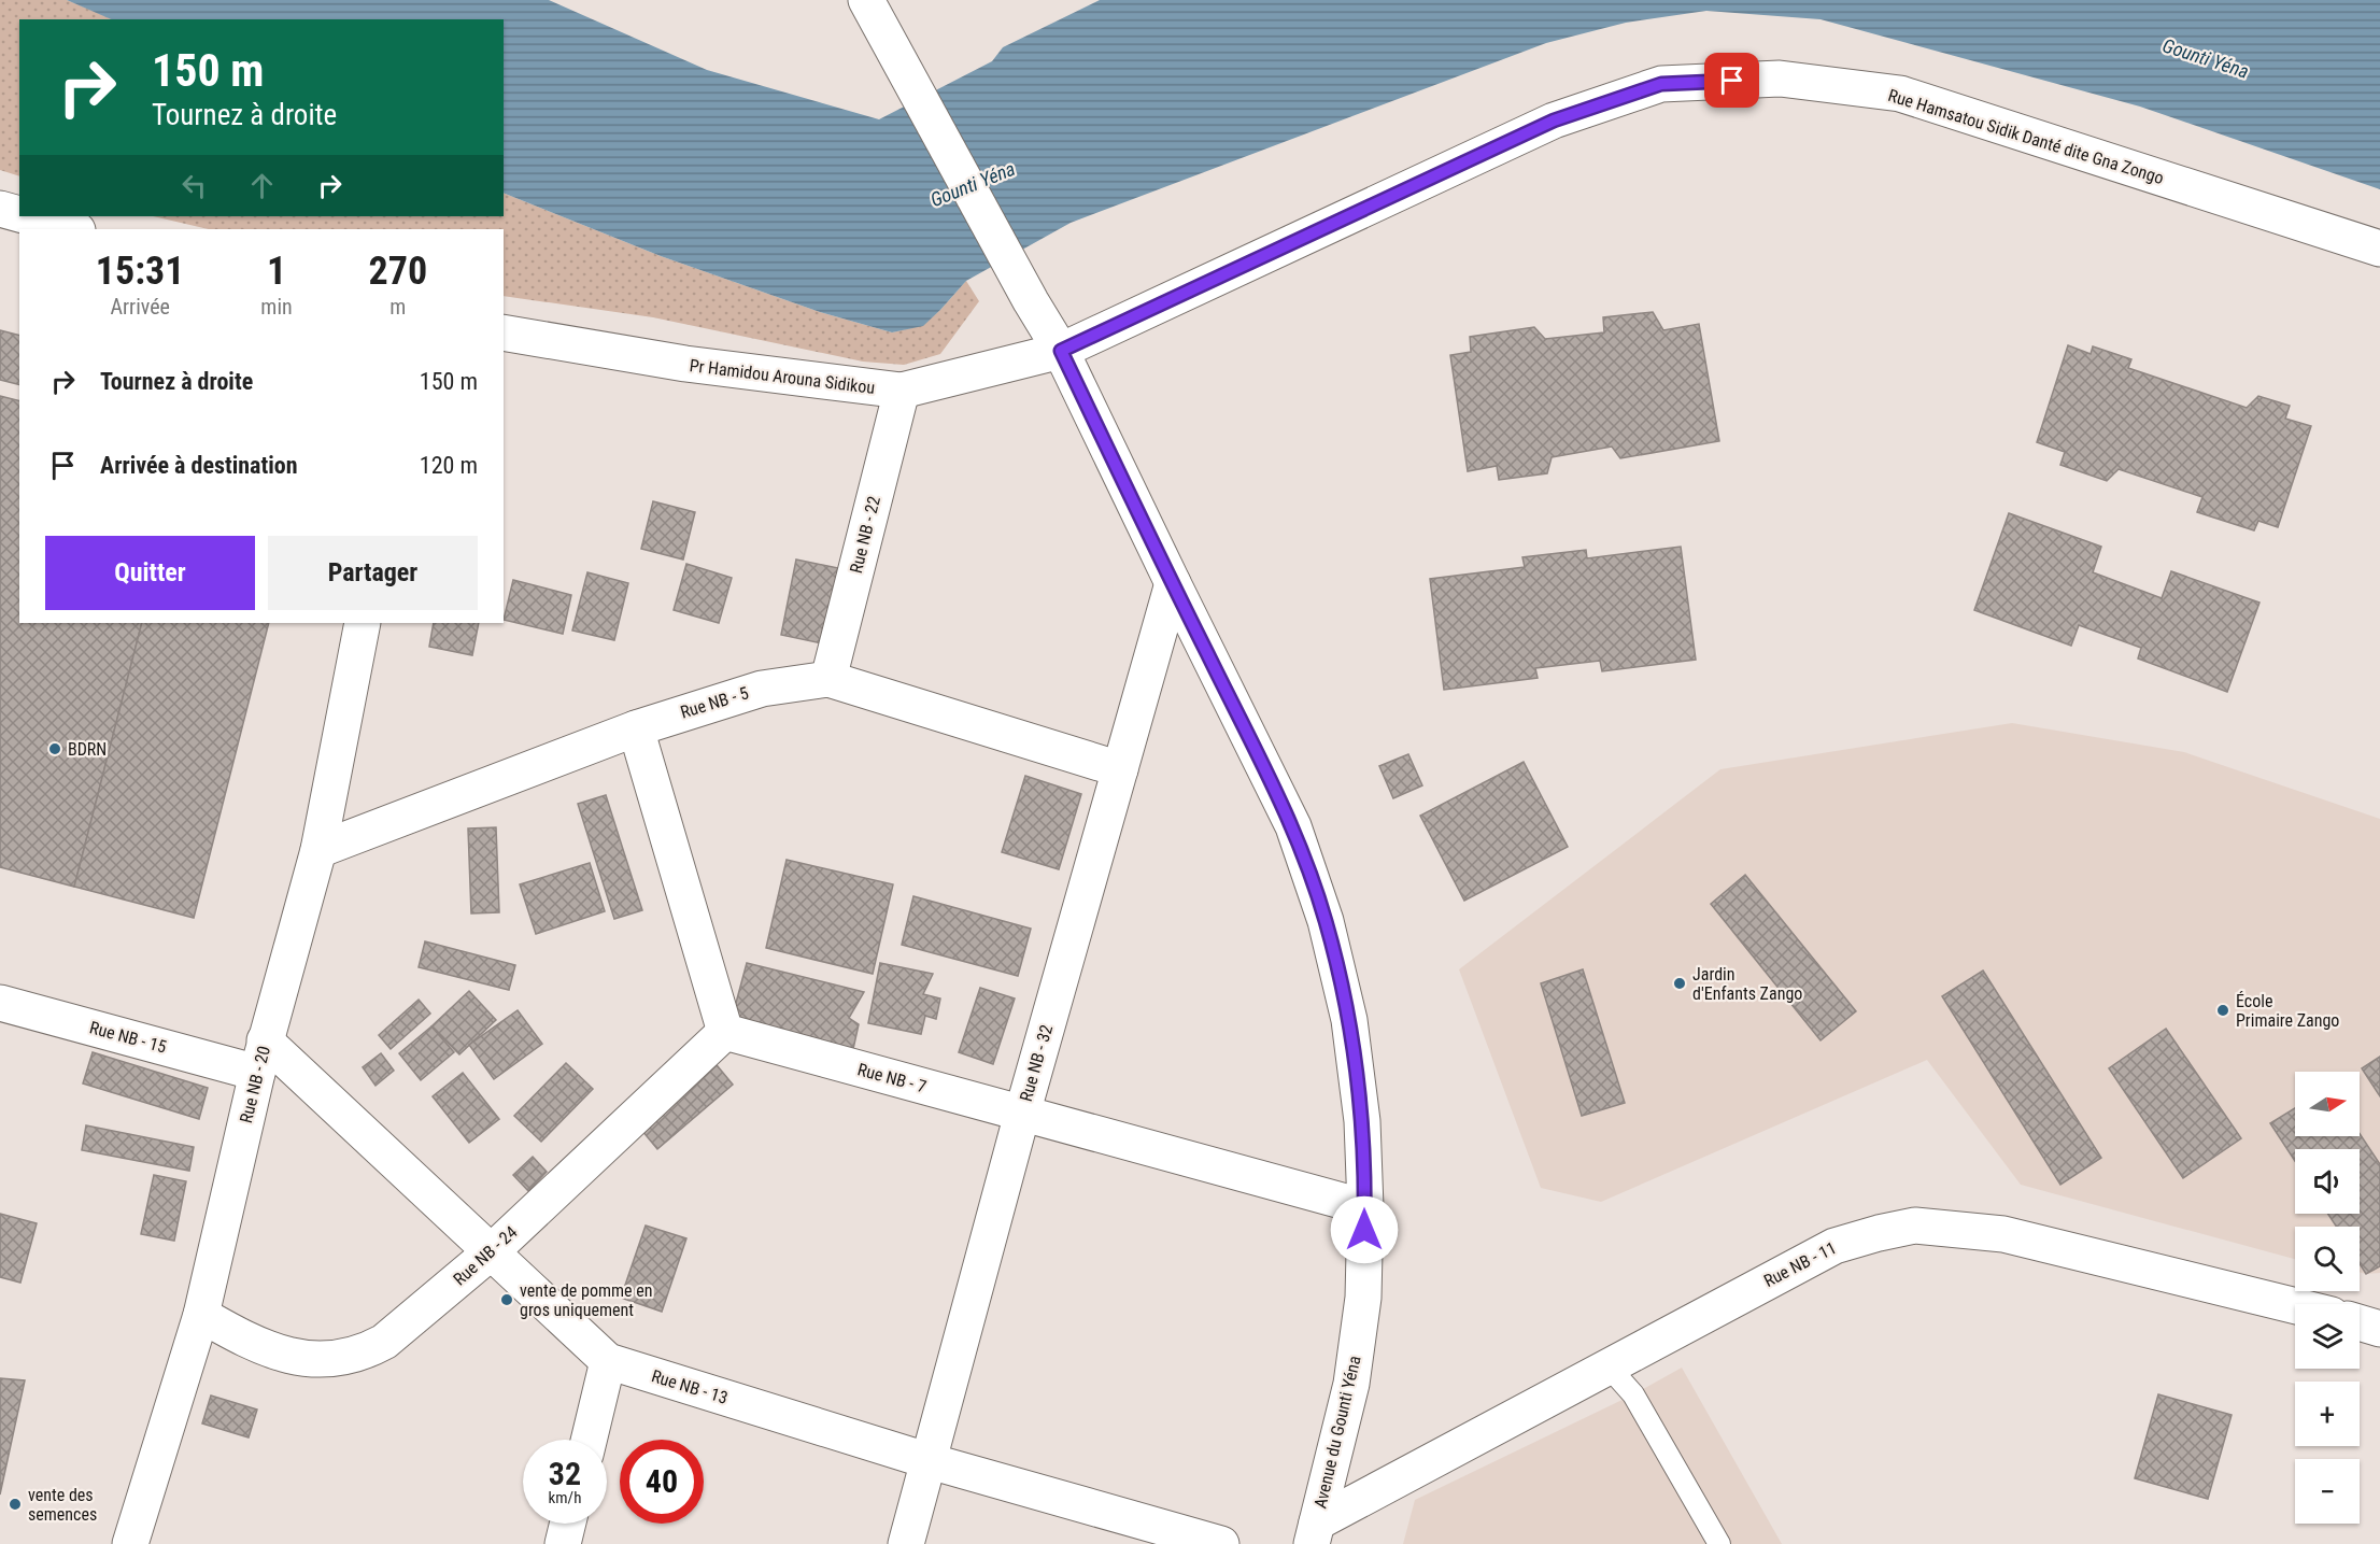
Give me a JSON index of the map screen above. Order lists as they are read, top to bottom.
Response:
{
  "streets": {
    "street": [
      "Rue Hamsatou Sidik Danté dite Gna Zongo",
      "Pr Hamidou Arouna Sidikou",
      "Rue NB - 22",
      "Rue NB - 5",
      "Rue NB - 15",
      "Rue NB - 32",
      "Rue NB - 7",
      "Rue NB - 20",
      "Rue NB - 24",
      "Rue NB - 11",
      "Rue NB - 13",
      "Avenue du Gounti Yéna"
    ]
  },
  "crossings": [
    ["Rue Hamsatou Sidik Danté dite Gna Zongo", "Pr Hamidou Arouna Sidikou"],
    ["Rue Hamsatou Sidik Danté dite Gna Zongo", "Avenue du Gounti Yéna"],
    ["Pr Hamidou Arouna Sidikou", "Rue NB - 22"],
    ["Pr Hamidou Arouna Sidikou", "Avenue du Gounti Yéna"],
    ["Rue NB - 22", "Rue NB - 5"],
    ["Rue NB - 5", "Rue NB - 32"],
    ["Rue NB - 5", "Rue NB - 20"],
    ["Rue NB - 15", "Rue NB - 20"],
    ["Rue NB - 15", "Rue NB - 13"],
    ["Rue NB - 32", "Rue NB - 7"],
    ["Rue NB - 32", "Rue NB - 13"],
    ["Rue NB - 32", "Avenue du Gounti Yéna"],
    ["Rue NB - 7", "Rue NB - 24"],
    ["Rue NB - 7", "Avenue du Gounti Yéna"],
    ["Rue NB - 20", "Rue NB - 24"],
    ["Rue NB - 20", "Rue NB - 13"],
    ["Rue NB - 24", "Rue NB - 13"],
    ["Rue NB - 11", "Avenue du Gounti Yéna"]
  ],
  "water": ["Gounti Yéna"],
  "places": [
    "BDRN",
    "Jardin d'Enfants Zango",
    "École Primaire Zango",
    "vente de pomme en gros uniquement",
    "vente des semences"
  ],
  "north": "right",
  "page": {
    "turn": ["150 m", "Tournez à droite"],
    "eta": [
      "15:31",
      "Arrivée",
      "1",
      "min",
      "270",
      "m"
    ],
    "list": [
      {
        "name": "Tournez à droite",
        "value": "150 m"
      },
      {
        "name": "Arrivée à destination",
        "value": "120 m"
      }
    ],
    "buttons": ["Quitter", "Partager"],
    "map_buttons": ["+", "−"],
    "speed": "32 km/h",
    "limit": "40"
  }
}
